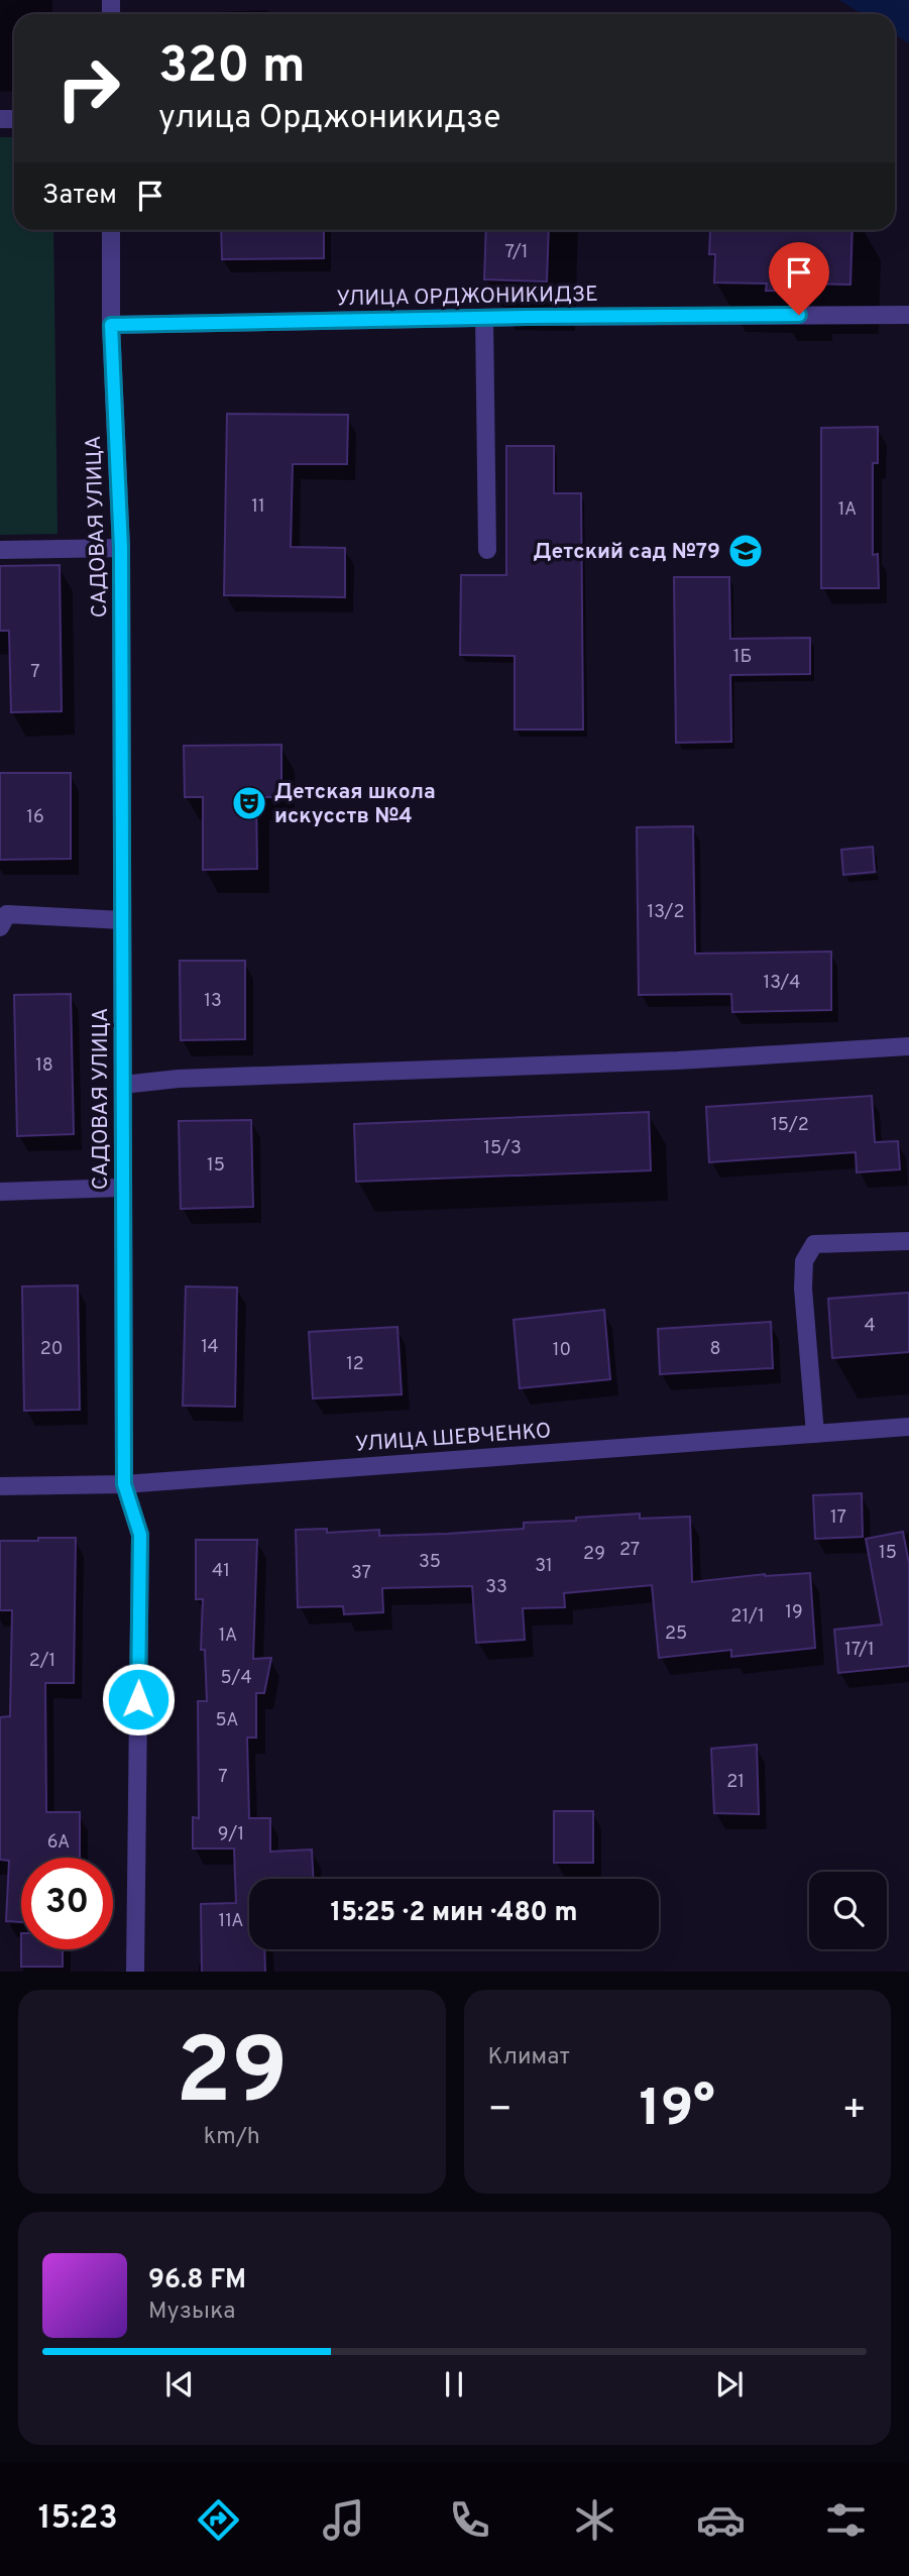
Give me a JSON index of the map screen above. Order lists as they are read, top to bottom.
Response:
{
  "streets": {
    "street": ["УЛИЦА ОРДЖОНИКИДЗЕ", "САДОВАЯ УЛИЦА", "УЛИЦА ШЕВЧЕНКО"]
  },
  "crossings": [
    ["УЛИЦА ОРДЖОНИКИДЗЕ", "САДОВАЯ УЛИЦА"],
    ["САДОВАЯ УЛИЦА", "УЛИЦА ШЕВЧЕНКО"]
  ],
  "places": {
    "school or university": ["Детский сад №79"],
    "theatre": ["Детская школа искусств №4"]
  },
  "house_numbers": [
    "7/1",
    "11",
    "1А",
    "1Б",
    "7",
    "16",
    "13/2",
    "13/4",
    "13",
    "18",
    "15/2",
    "15/3",
    "15",
    "4",
    "14",
    "20",
    "8",
    "10",
    "12",
    "17",
    "27",
    "15",
    "29",
    "35",
    "31",
    "41",
    "37",
    "33",
    "19",
    "21/1",
    "25",
    "1А",
    "17/1",
    "2/1",
    "5/4",
    "5А",
    "7",
    "21",
    "9/1",
    "6А",
    "11А"
  ],
  "page": {
    "turn": ["320 m", "улица Орджоникидзе"],
    "then": "Затем",
    "limit": "30",
    "trip": "15:25 · 2 мин · 480 m",
    "tile": [
      ["29", "km/h"],
      "Климат"
    ],
    "heat": ["−", "19°", "+"],
    "song": ["96.8 FM", "Музыка"],
    "tabs": "15:23"
  }
}
